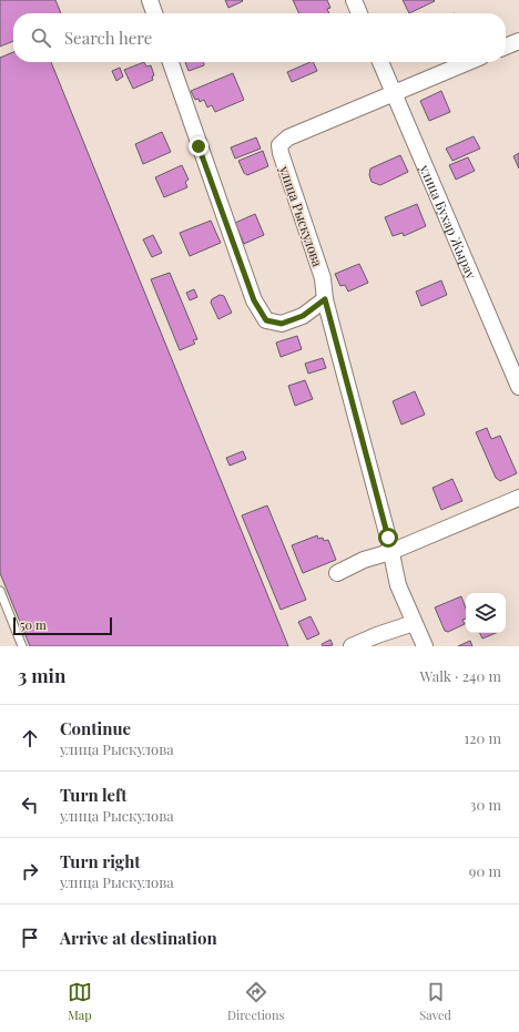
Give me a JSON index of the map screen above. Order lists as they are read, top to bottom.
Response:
{
  "streets": {
    "street": ["улица Рыскулова", "улица Бухар Жырау"]
  },
  "crossings": [
    ["улица Рыскулова", "улица Бухар Жырау"]
  ],
  "scale_bar": "50 m",
  "page": {
    "search": "Search here",
    "scale": "50 m",
    "heading": ["3 min", "Walk · 240 m"],
    "list": [
      ["Continue", "улица Рыскулова", "120 m"],
      ["Turn left", "улица Рыскулова", "30 m"],
      ["Turn right", "улица Рыскулова", "90 m"],
      "Arrive at destination"
    ],
    "nav": ["Map", "Directions", "Saved"]
  }
}
